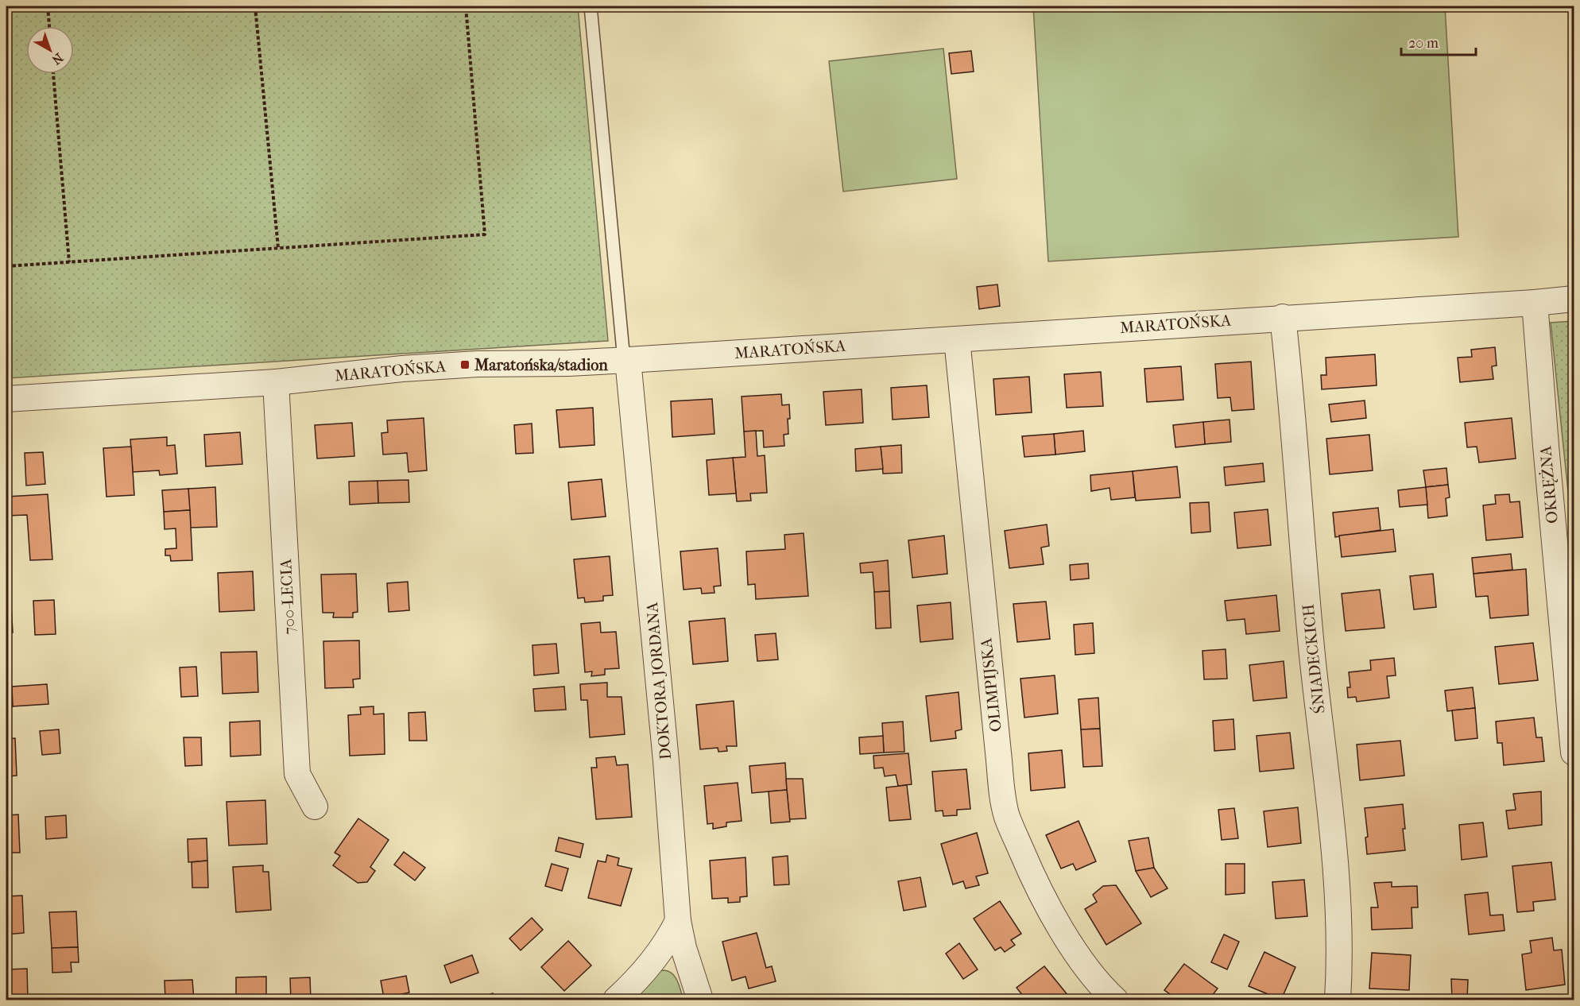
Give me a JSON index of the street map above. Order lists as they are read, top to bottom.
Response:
{
  "streets": {
    "street": [
      "MARATOŃSKA",
      "OKRĘŻNA",
      "700-LECIA",
      "ŚNIADECKICH",
      "DOKTORA JORDANA",
      "OLIMPIJSKA"
    ]
  },
  "crossings": [
    ["MARATOŃSKA", "OKRĘŻNA"],
    ["MARATOŃSKA", "700-LECIA"],
    ["MARATOŃSKA", "ŚNIADECKICH"],
    ["MARATOŃSKA", "DOKTORA JORDANA"],
    ["MARATOŃSKA", "OLIMPIJSKA"]
  ],
  "places": {
    "transit": ["Maratońska/stadion"]
  },
  "scale_bar": "20 m",
  "north": "bottom right"
}
